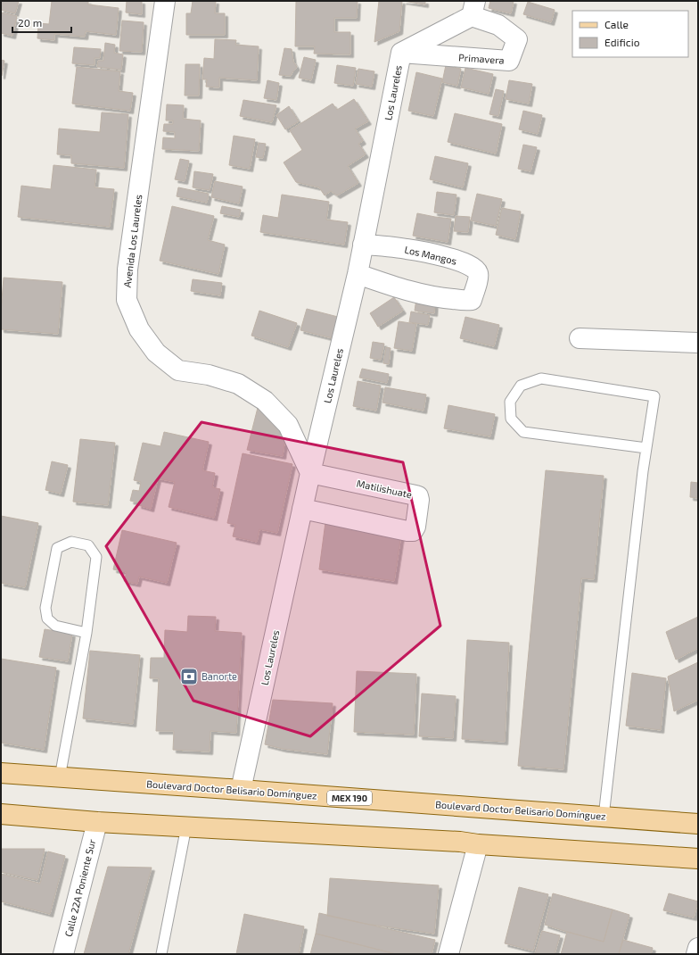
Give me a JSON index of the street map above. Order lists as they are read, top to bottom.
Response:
{
  "streets": {
    "main road": ["Boulevard Doctor Belisario Domínguez", "MEX 190"],
    "street": [
      "Primavera",
      "Los Laureles",
      "Avenida Los Laureles",
      "Los Mangos",
      "Matilishuate",
      "Calle 22A Poniente Sur"
    ]
  },
  "crossings": [
    ["Primavera", "Los Laureles"],
    ["Los Laureles", "Avenida Los Laureles"],
    ["Los Laureles", "Los Mangos"],
    ["Los Laureles", "Matilishuate"],
    ["Los Laureles", "Boulevard Doctor Belisario Domínguez"],
    ["Avenida Los Laureles", "Matilishuate"]
  ],
  "places": {
    "bank": ["Banorte"]
  },
  "legend": ["Calle", "Edificio"],
  "scale_bar": "20 m"
}
